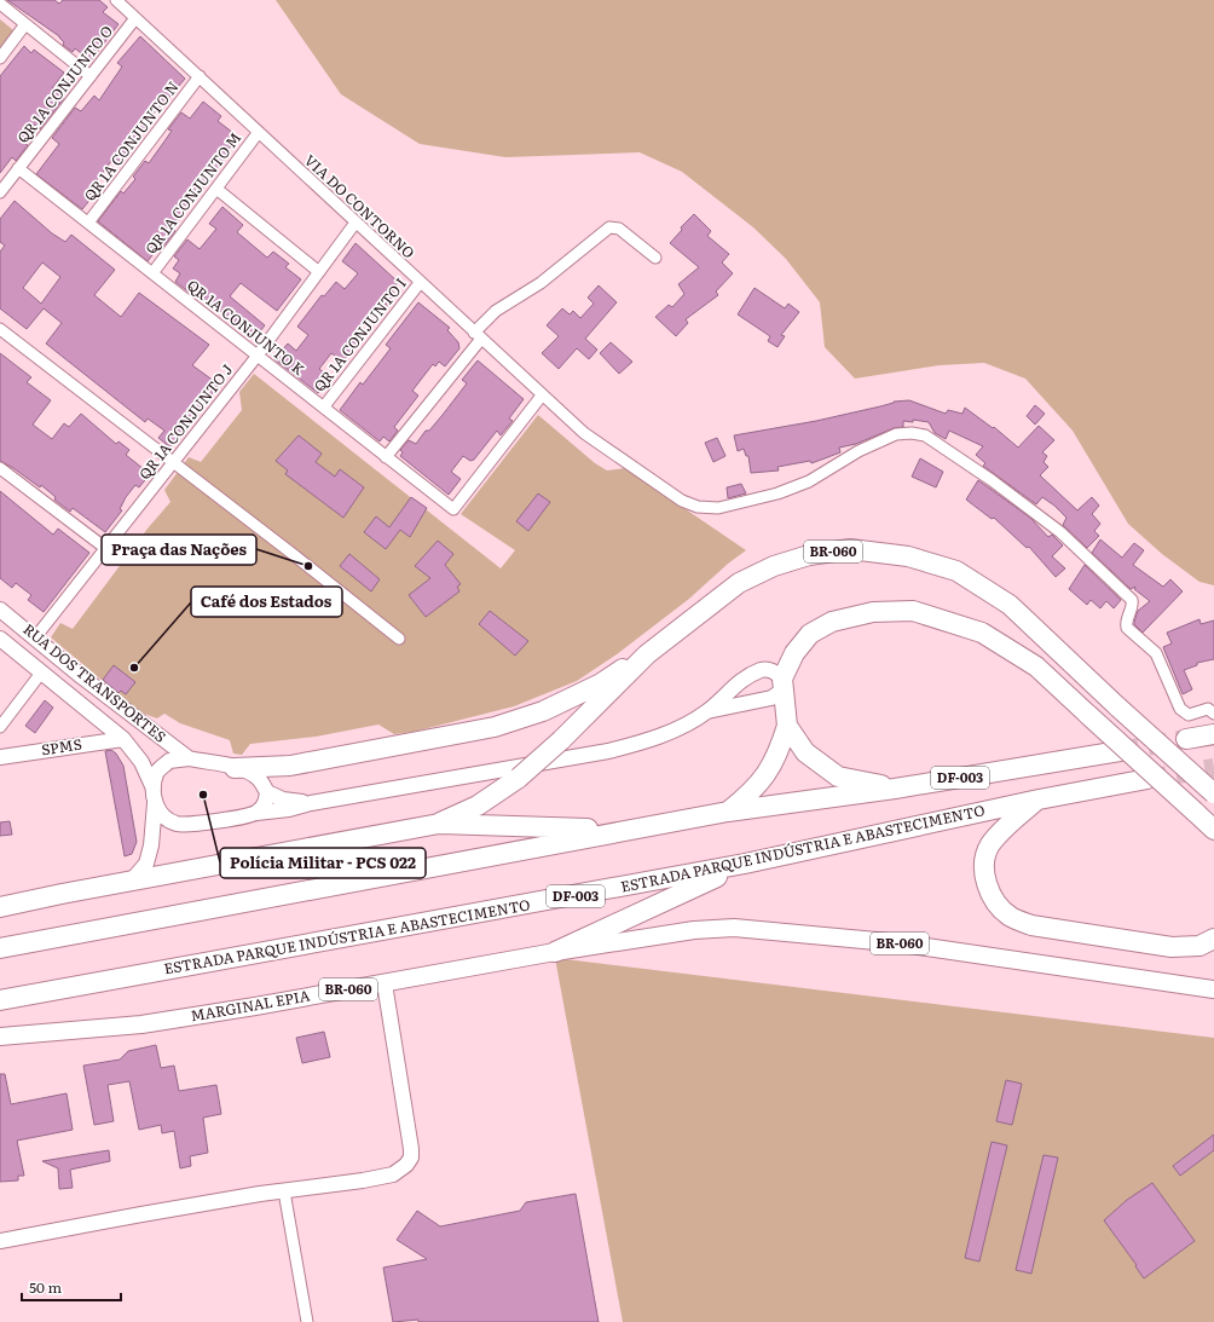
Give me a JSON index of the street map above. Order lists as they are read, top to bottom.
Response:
{
  "streets": {
    "highway": ["BR-060", "DF-003", "ESTRADA PARQUE INDÚSTRIA E ABASTECIMENTO"],
    "main road": ["MARGINAL EPIA"],
    "street": [
      "QR 1A CONJUNTO O",
      "QR 1A CONJUNTO N",
      "QR 1A CONJUNTO M",
      "VIA DO CONTORNO",
      "QR 1A CONJUNTO K",
      "QR 1A CONJUNTO I",
      "QR 1A CONJUNTO J",
      "RUA DOS TRANSPORTES",
      "SPMS"
    ]
  },
  "crossings": [
    ["QR 1A CONJUNTO O", "VIA DO CONTORNO"],
    ["QR 1A CONJUNTO O", "QR 1A CONJUNTO K"],
    ["QR 1A CONJUNTO N", "VIA DO CONTORNO"],
    ["QR 1A CONJUNTO N", "QR 1A CONJUNTO K"],
    ["QR 1A CONJUNTO M", "VIA DO CONTORNO"],
    ["QR 1A CONJUNTO M", "QR 1A CONJUNTO K"],
    ["VIA DO CONTORNO", "QR 1A CONJUNTO K"],
    ["VIA DO CONTORNO", "QR 1A CONJUNTO I"],
    ["VIA DO CONTORNO", "QR 1A CONJUNTO J"],
    ["QR 1A CONJUNTO K", "QR 1A CONJUNTO I"],
    ["QR 1A CONJUNTO K", "QR 1A CONJUNTO J"],
    ["QR 1A CONJUNTO J", "RUA DOS TRANSPORTES"],
    ["BR-060", "MARGINAL EPIA"],
    ["RUA DOS TRANSPORTES", "SPMS"]
  ],
  "places": ["Praça das Nações", "Café dos Estados", "Polícia Militar - PCS 022"],
  "scale_bar": "50 m"
}
